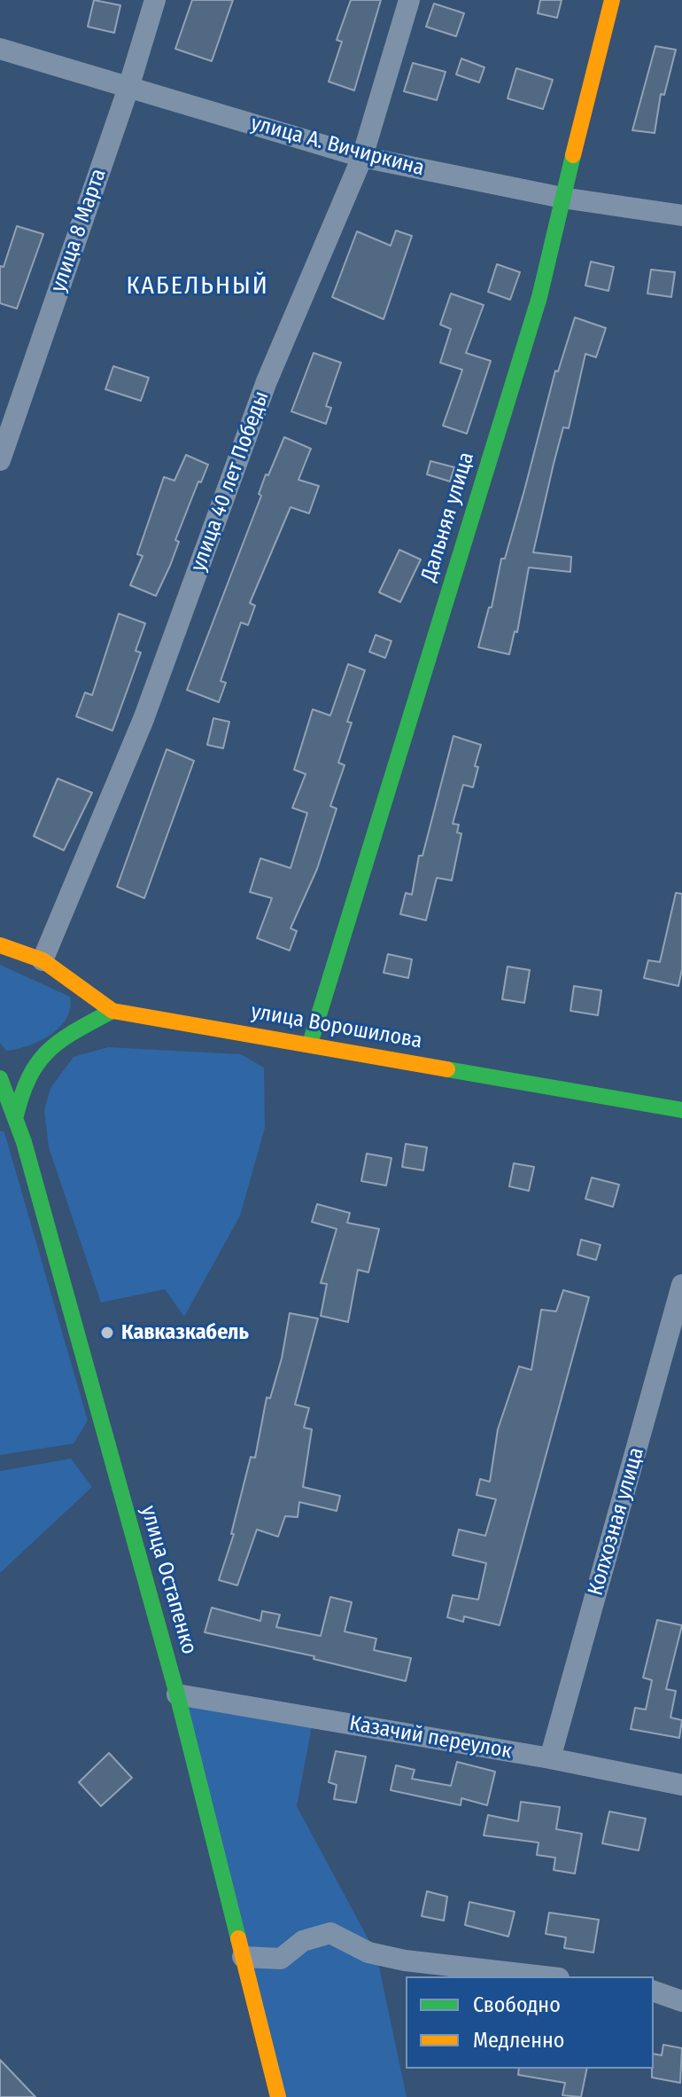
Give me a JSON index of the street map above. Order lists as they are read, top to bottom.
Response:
{
  "streets": {
    "main road": ["Дальняя улица", "улица Ворошилова", "улица Остапенко"],
    "street": [
      "улица А. Вичиркина",
      "улица 8 Марта",
      "улица 40 лет Победы",
      "Колхозная улица",
      "Казачий переулок"
    ]
  },
  "crossings": [
    ["улица А. Вичиркина", "улица 8 Марта"],
    ["улица А. Вичиркина", "улица 40 лет Победы"],
    ["улица А. Вичиркина", "Дальняя улица"],
    ["улица 40 лет Победы", "улица Ворошилова"],
    ["Дальняя улица", "улица Ворошилова"],
    ["Колхозная улица", "Казачий переулок"],
    ["улица Остапенко", "Казачий переулок"]
  ],
  "districts": ["КАБЕЛЬНЫЙ"],
  "places": ["Кавказкабель"],
  "legend": ["Свободно", "Медленно"]
}
